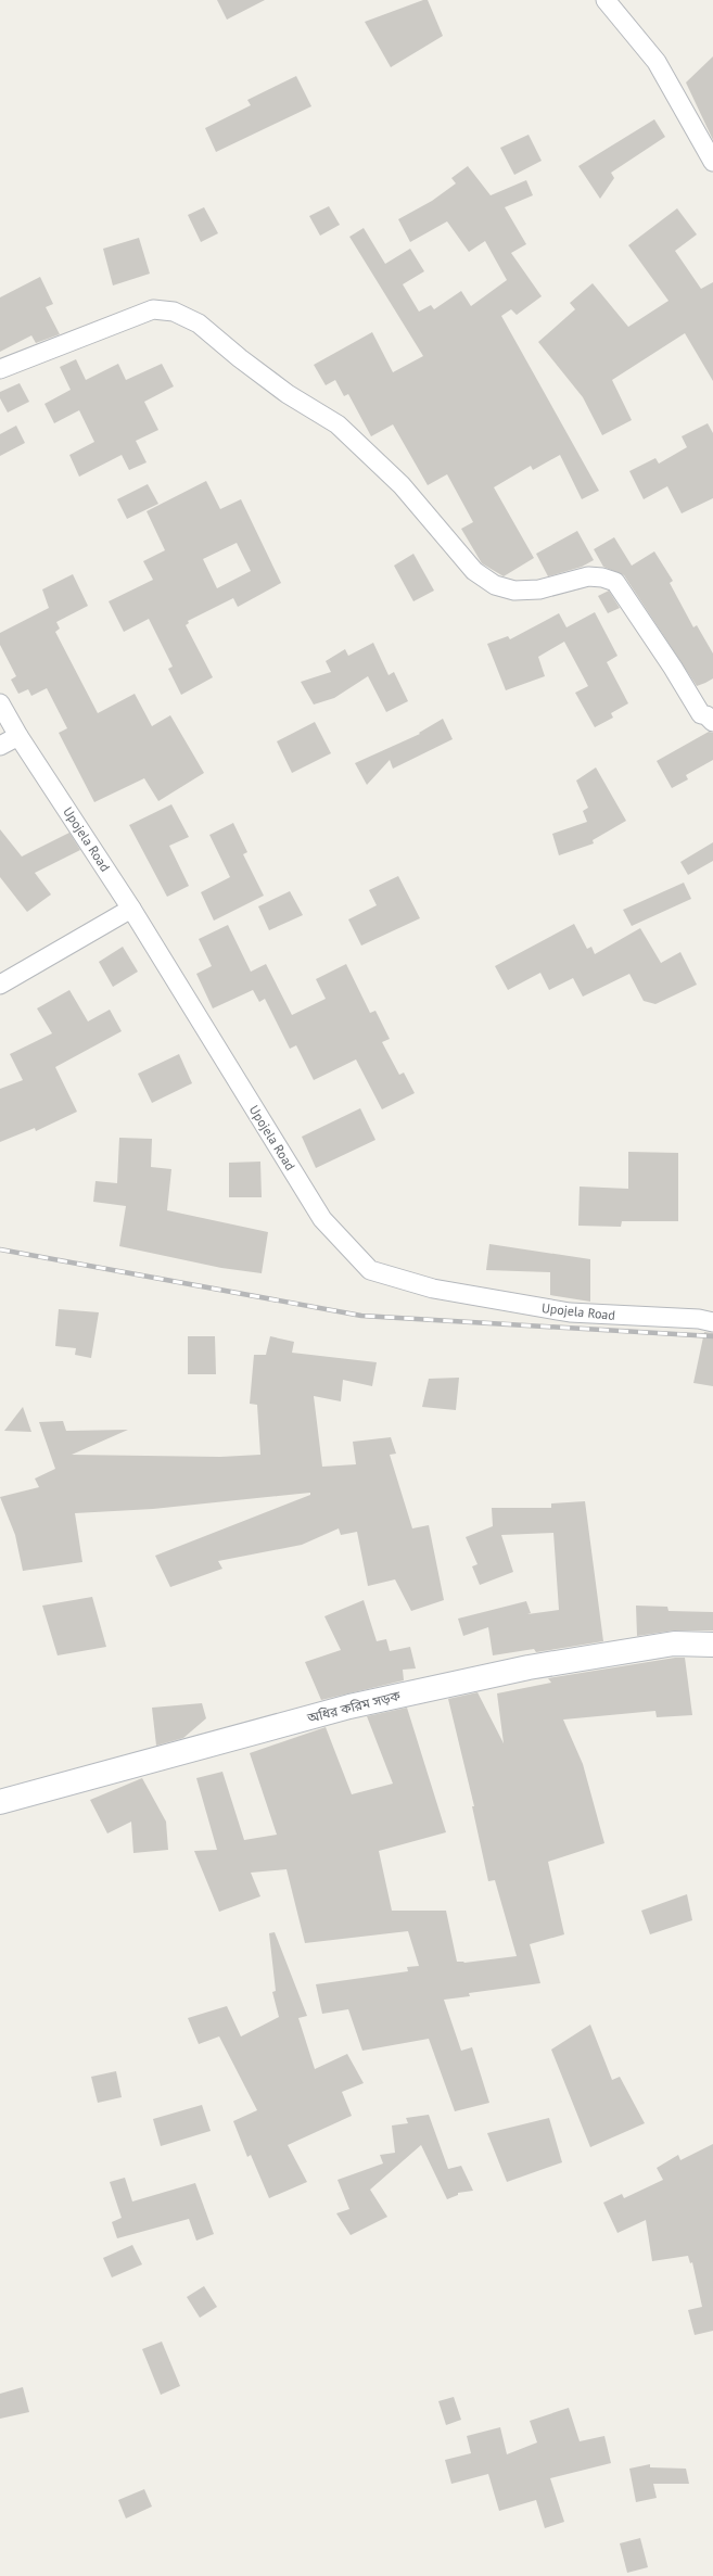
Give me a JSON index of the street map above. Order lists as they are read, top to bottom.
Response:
{
  "streets": {
    "main road": ["অধির করিম সড়ক"],
    "street": ["Upojela Road"]
  }
}
